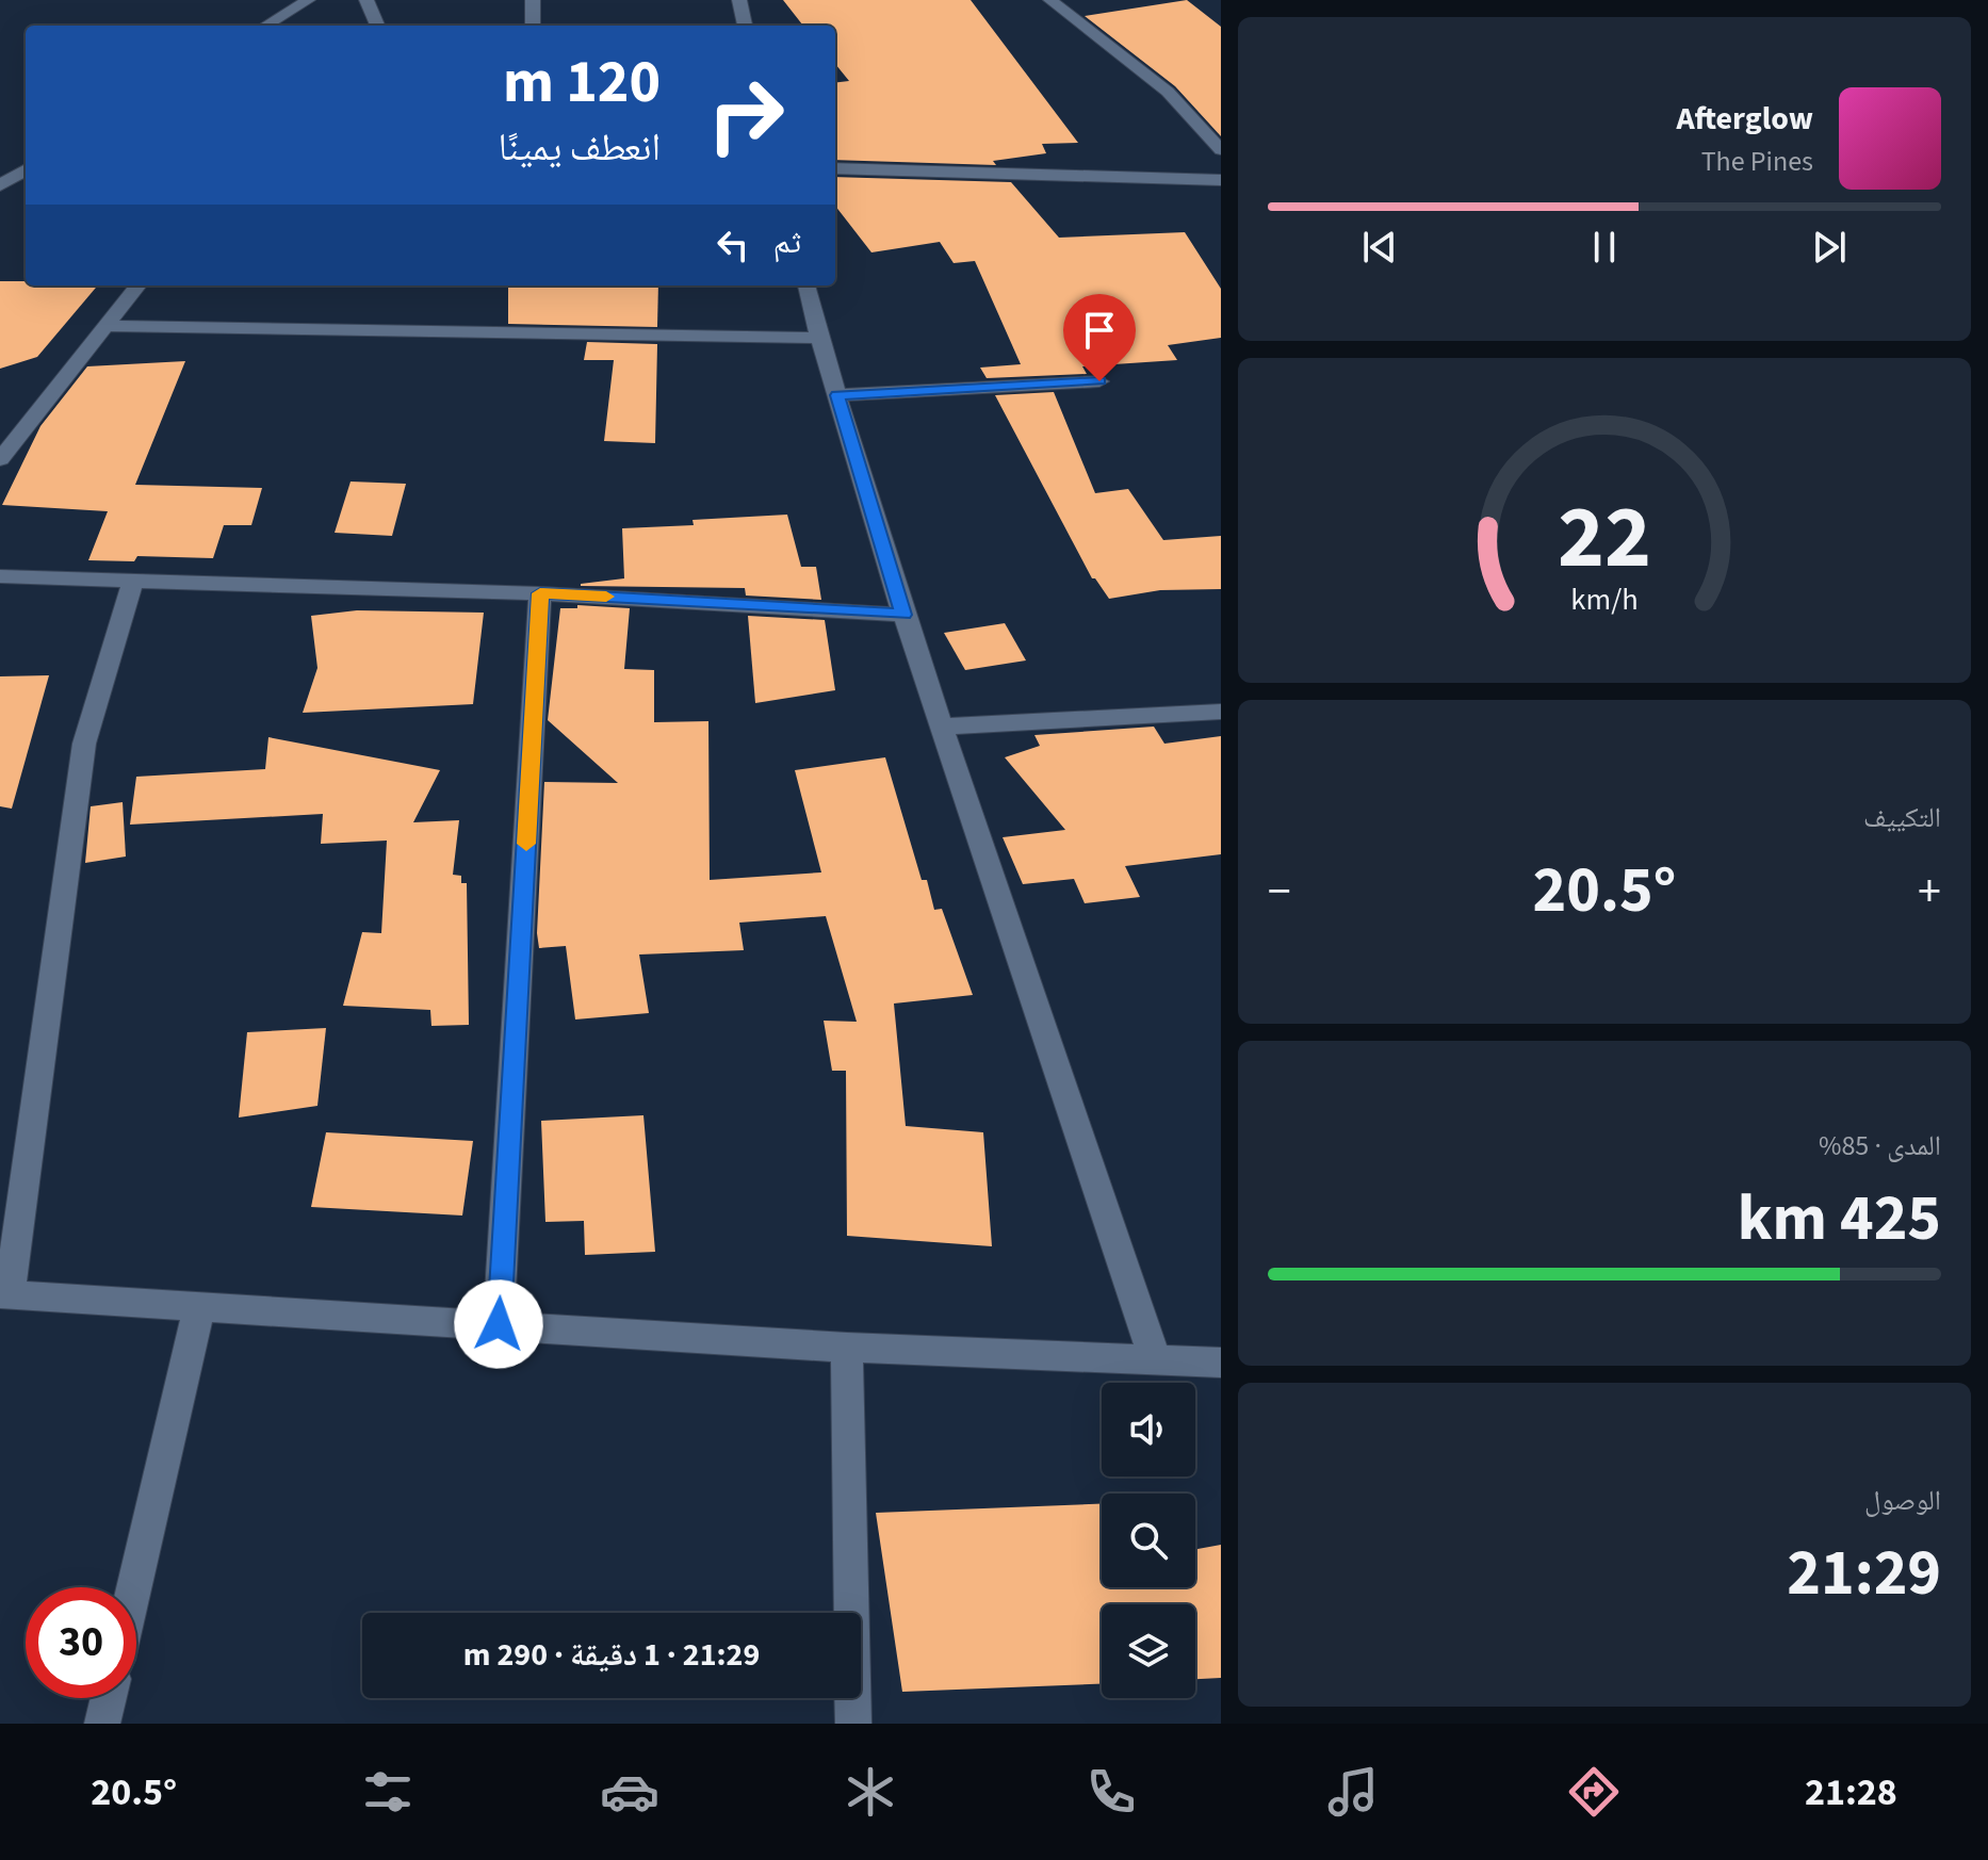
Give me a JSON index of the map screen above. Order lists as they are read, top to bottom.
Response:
{
  "page": {
    "turn": ["120 m", "انعطف يمينًا"],
    "song": ["Afterglow", "The Pines"],
    "then": "ثم",
    "tile": [
      "التكييف",
      ["المدى · 85%", "425 km"],
      ["الوصول", "21:29"]
    ],
    "heat": ["−", "20.5°", "+"],
    "limit": "30",
    "trip": "21:29 · 1 دقيقة · 290 m",
    "tabs": ["21:28", "20.5°"],
    "gauge": ["22", "km/h"]
  }
}
